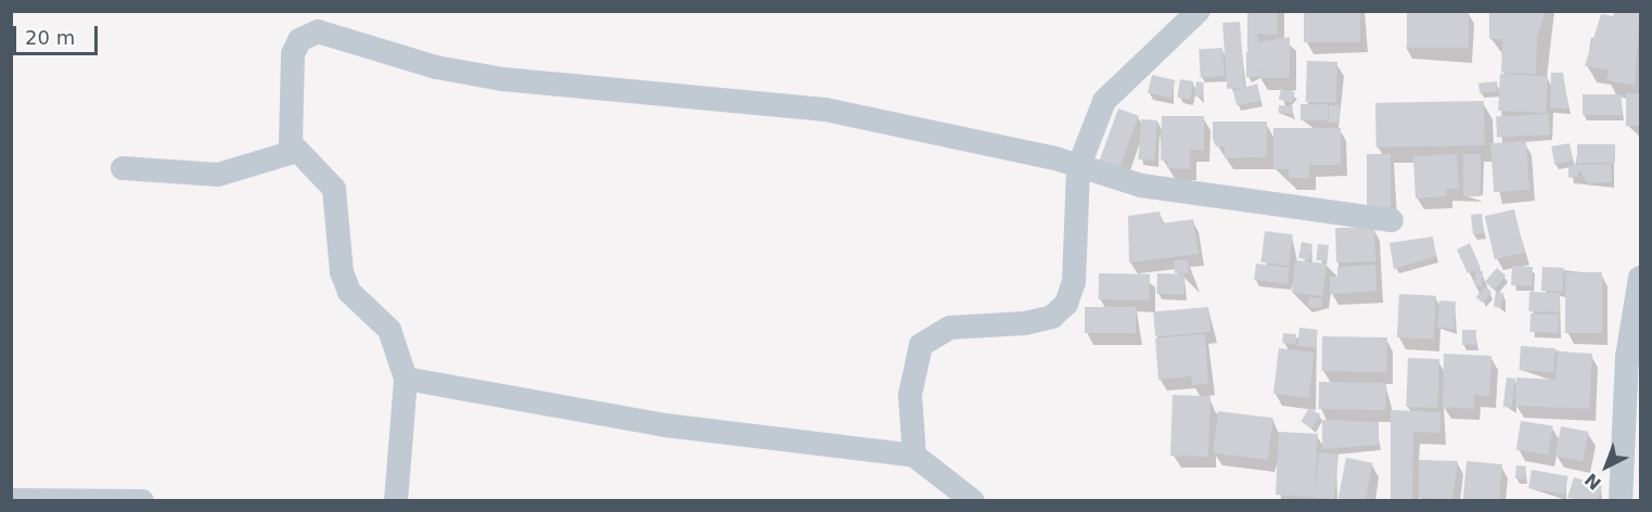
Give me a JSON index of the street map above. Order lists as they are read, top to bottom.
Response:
{
  "scale_bar": "20 m",
  "north": "bottom left"
}
